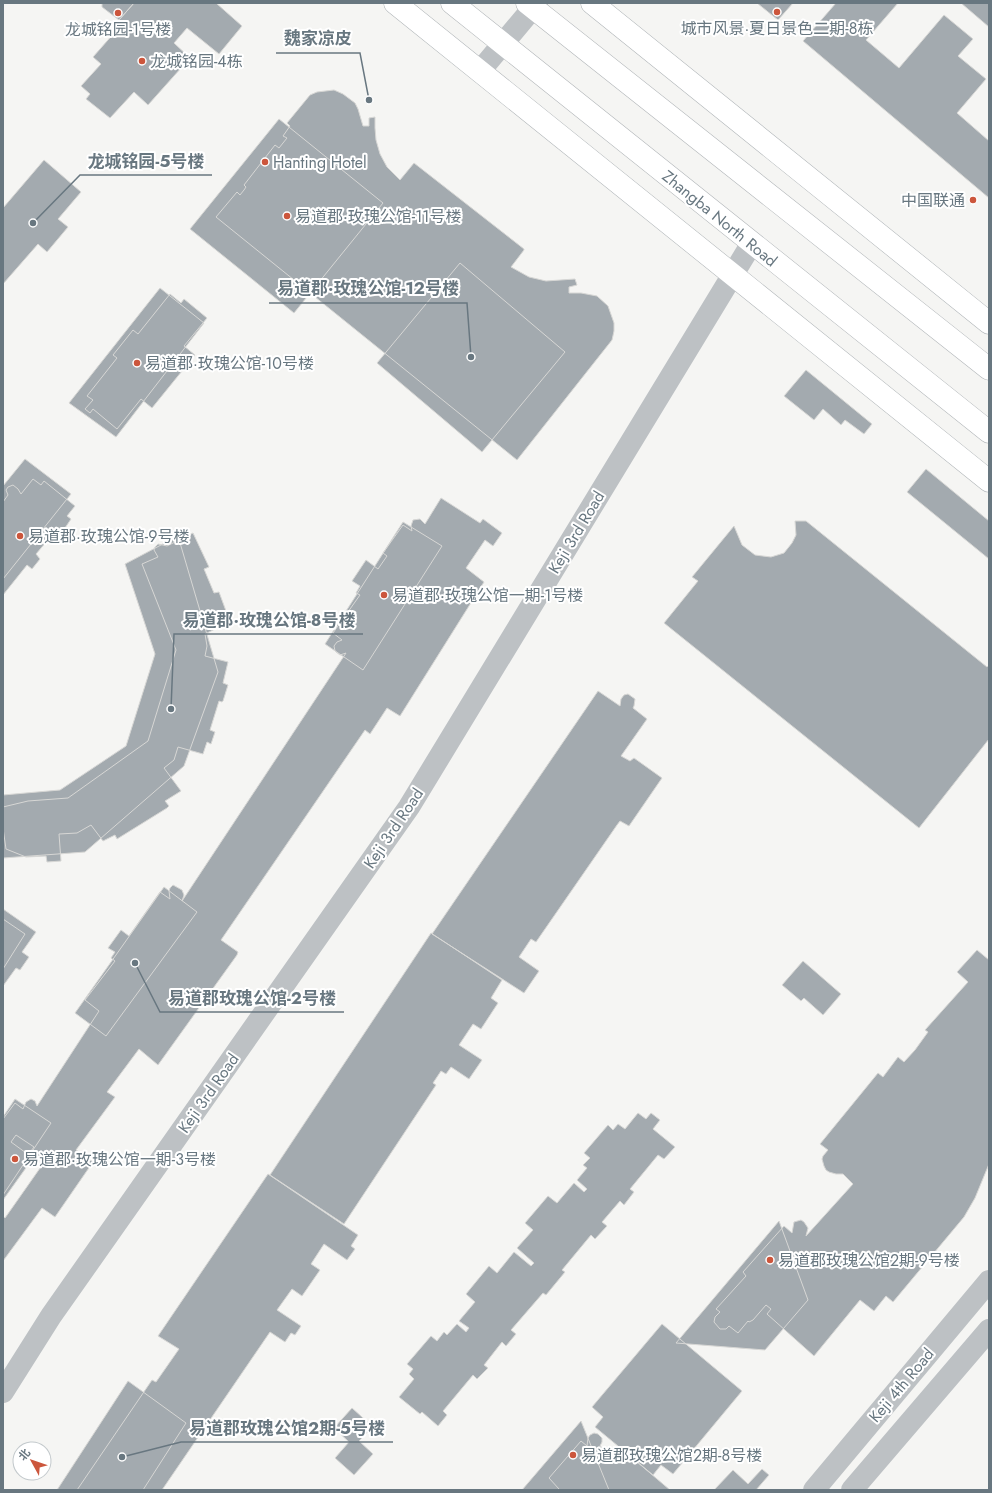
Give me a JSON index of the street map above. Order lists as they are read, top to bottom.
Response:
{
  "streets": {
    "main road": ["Zhangba North Road"],
    "street": ["Keji 3rd Road", "Keji 4th Road"]
  },
  "crossings": [
    ["Zhangba North Road", "Keji 3rd Road"]
  ],
  "places": [
    "城市风景·夏日景色二期-8栋",
    "龙城铭园-1号楼",
    "龙城铭园-4栋",
    "魏家凉皮",
    "Hanting Hotel",
    "中国联通",
    "易道郡·玫瑰公馆-11号楼",
    "龙城铭园-5号楼",
    "易道郡·玫瑰公馆-12号楼",
    "易道郡·玫瑰公馆-10号楼",
    "易道郡·玫瑰公馆-9号楼",
    "易道郡·玫瑰公馆一期-1号楼",
    "易道郡·玫瑰公馆-8号楼",
    "易道郡玫瑰公馆-2号楼",
    "易道郡·玫瑰公馆一期-3号楼",
    "易道郡玫瑰公馆2期-9号楼",
    "易道郡玫瑰公馆2期-8号楼",
    "易道郡玫瑰公馆2期-5号楼"
  ],
  "north": "top left"
}
